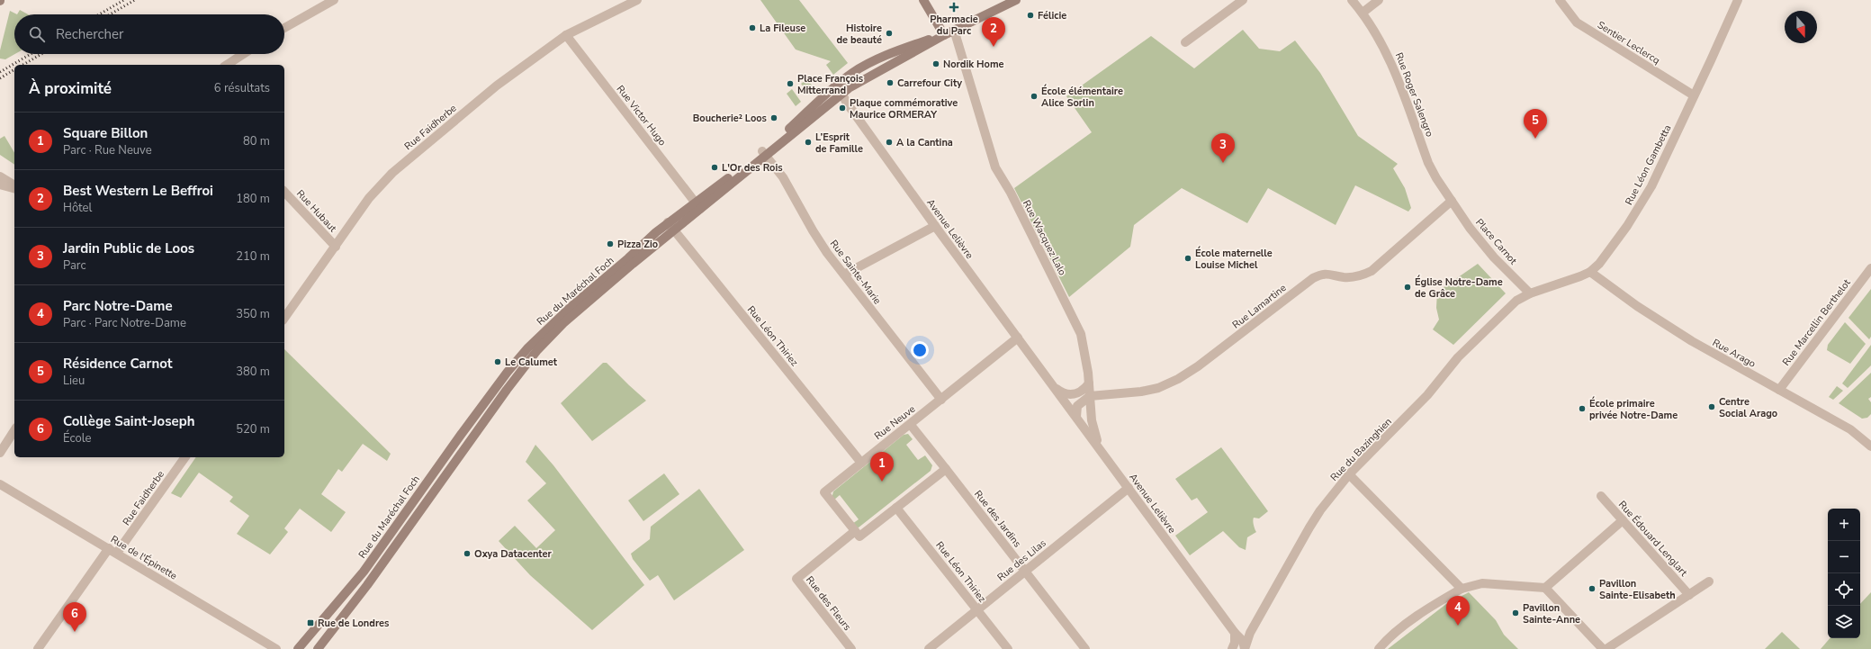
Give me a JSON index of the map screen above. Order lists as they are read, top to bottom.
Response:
{
  "streets": {
    "main road": ["Rue du Maréchal Foch"],
    "street": [
      "Sentier Leclercq",
      "Rue Roger Salengro",
      "Rue Victor Hugo",
      "Rue Faidherbe",
      "Rue Léon Gambetta",
      "Rue Hubaut",
      "Avenue Lelièvre",
      "Rue Wacquez Lalo",
      "Place Carnot",
      "Rue Sainte-Marie",
      "Rue Lamartine",
      "Rue Marcellin Berthelot",
      "Rue Léon Thiriez",
      "Rue Arago",
      "Rue Neuve",
      "Rue du Bazinghien",
      "Rue des Jardins",
      "Rue Édouard Lenglart",
      "Rue de l'Épinette",
      "Rue des Lilas",
      "Rue des Fleurs"
    ]
  },
  "crossings": [
    ["Sentier Leclercq", "Rue Léon Gambetta"],
    ["Rue Roger Salengro", "Place Carnot"],
    ["Rue Roger Salengro", "Rue Lamartine"],
    ["Rue Victor Hugo", "Rue Faidherbe"],
    ["Rue Victor Hugo", "Rue du Maréchal Foch"],
    ["Rue Faidherbe", "Rue Hubaut"],
    ["Rue Faidherbe", "Rue de l'Épinette"],
    ["Rue Léon Gambetta", "Place Carnot"],
    ["Rue Léon Gambetta", "Rue Arago"],
    ["Rue Léon Gambetta", "Rue du Bazinghien"],
    ["Avenue Lelièvre", "Rue Wacquez Lalo"],
    ["Avenue Lelièvre", "Rue du Maréchal Foch"],
    ["Avenue Lelièvre", "Rue Neuve"],
    ["Avenue Lelièvre", "Rue du Bazinghien"],
    ["Avenue Lelièvre", "Rue des Lilas"],
    ["Rue Wacquez Lalo", "Rue du Maréchal Foch"],
    ["Rue Wacquez Lalo", "Rue Lamartine"],
    ["Place Carnot", "Rue Lamartine"],
    ["Place Carnot", "Rue du Bazinghien"],
    ["Rue Sainte-Marie", "Rue du Maréchal Foch"],
    ["Rue Sainte-Marie", "Rue Neuve"],
    ["Rue du Maréchal Foch", "Rue Léon Thiriez"],
    ["Rue Marcellin Berthelot", "Rue Arago"],
    ["Rue Léon Thiriez", "Rue Neuve"],
    ["Rue Léon Thiriez", "Rue des Lilas"],
    ["Rue Neuve", "Rue des Jardins"],
    ["Rue Neuve", "Rue des Fleurs"],
    ["Rue des Jardins", "Rue des Lilas"]
  ],
  "places": {
    "health": ["Pharmacie du Parc"],
    "other": [
      "Félicie",
      "La Fileuse",
      "Histoire de beauté",
      "Nordik Home",
      "Carrefour City",
      "Place François Mitterrand",
      "École élémentaire Alice Sorlin",
      "Plaque commémorative Maurice ORMERAY",
      "Boucherie² Loos",
      "L’Esprit de Famille",
      "A la Cantina",
      "L'Or des Rois",
      "Pizza Zio",
      "École maternelle Louise Michel",
      "Église Notre-Dame de Grâce",
      "Le Calumet",
      "Centre Social Arago",
      "École primaire privée Notre-Dame",
      "Oxya Datacenter",
      "Pavillon Sainte-Elisabeth",
      "Pavillon Sainte-Anne"
    ],
    "transit": ["Rue de Londres"]
  },
  "north": "bottom",
  "page": {
    "search": "Rechercher",
    "pins": [
      "2",
      "5",
      "3",
      "1",
      "4",
      "6"
    ],
    "heading": ["À proximité", "6 résultats"],
    "list": [
      {
        "mark": "1",
        "name": "Square Billon",
        "note": "Parc · Rue Neuve",
        "value": "80 m"
      },
      {
        "mark": "2",
        "name": "Best Western Le Beffroi",
        "note": "Hôtel",
        "value": "180 m"
      },
      {
        "mark": "3",
        "name": "Jardin Public de Loos",
        "note": "Parc",
        "value": "210 m"
      },
      {
        "mark": "4",
        "name": "Parc Notre-Dame",
        "note": "Parc · Parc Notre-Dame",
        "value": "350 m"
      },
      {
        "mark": "5",
        "name": "Résidence Carnot",
        "note": "Lieu",
        "value": "380 m"
      },
      {
        "mark": "6",
        "name": "Collège Saint-Joseph",
        "note": "École",
        "value": "520 m"
      }
    ],
    "map_buttons": ["+", "−"]
  }
}
